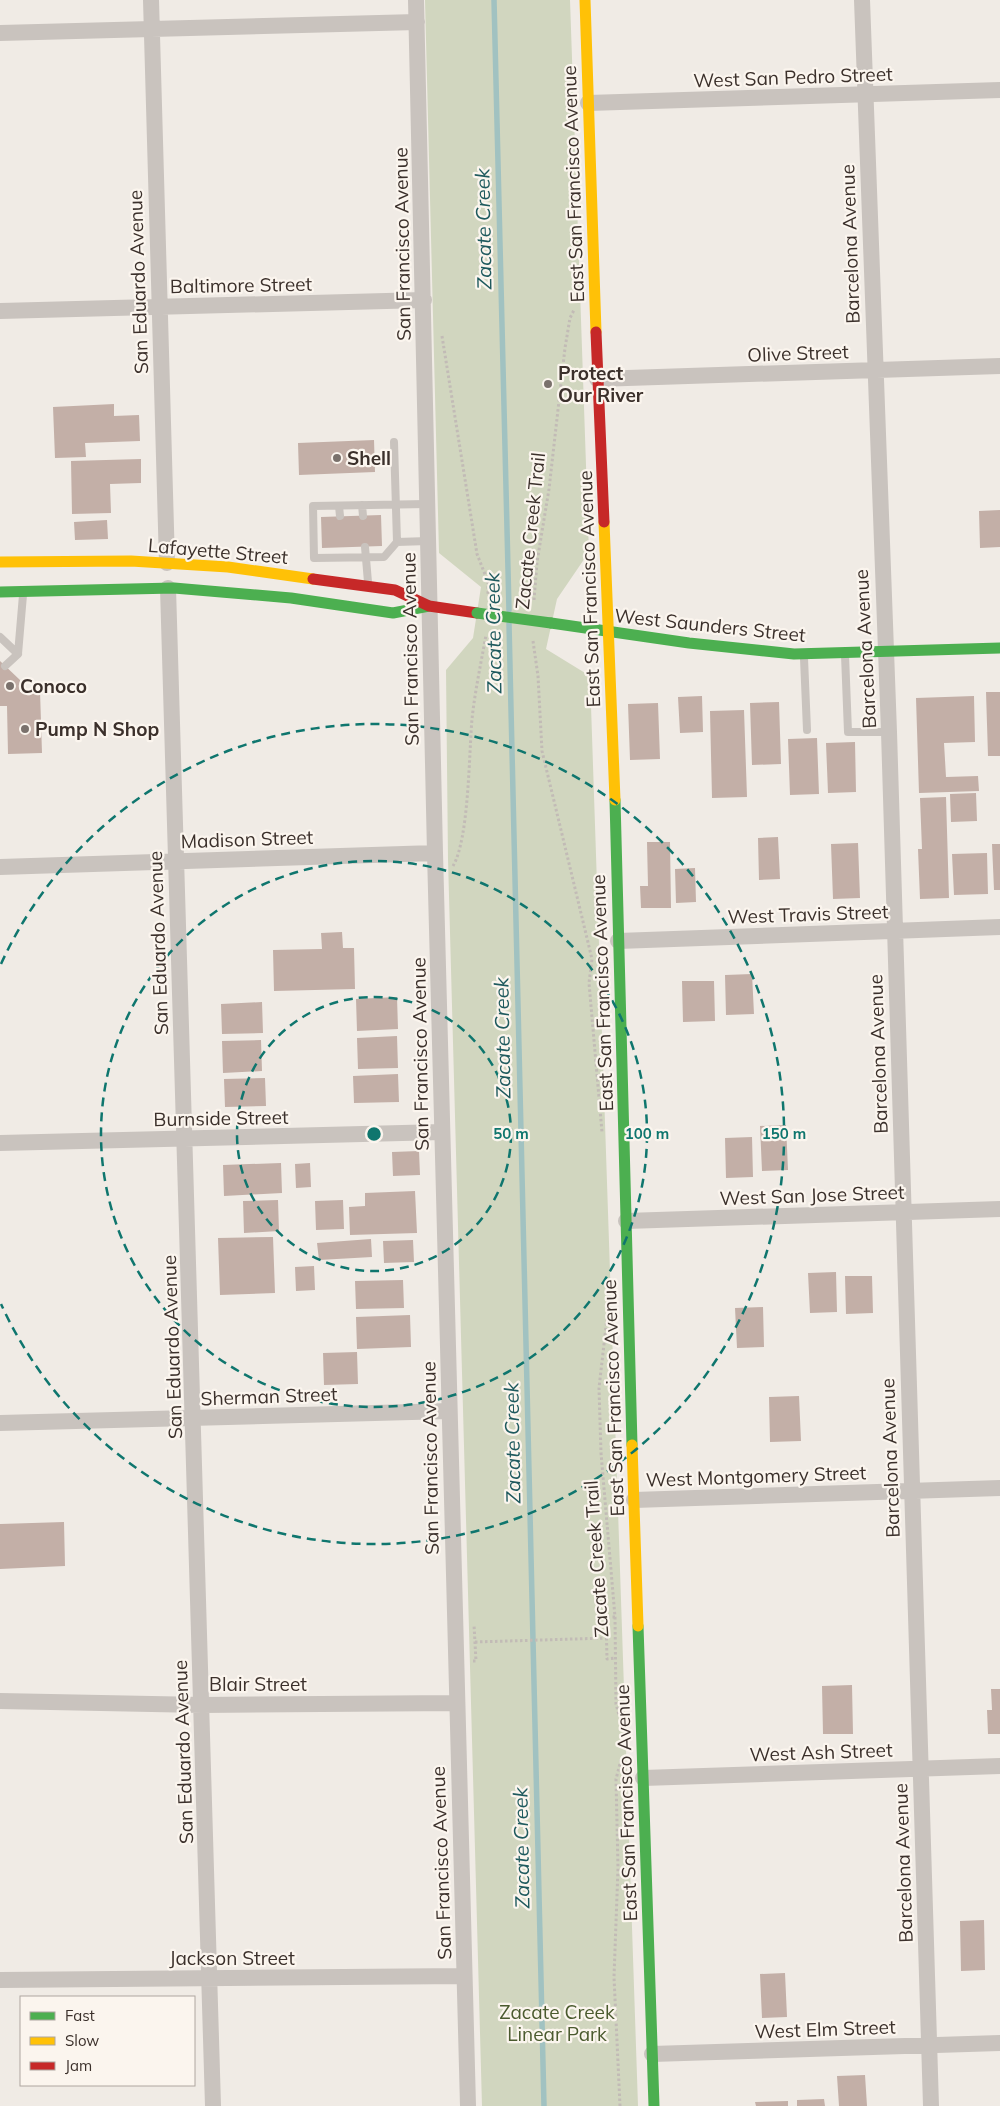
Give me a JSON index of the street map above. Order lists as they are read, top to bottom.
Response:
{
  "streets": {
    "street": [
      "West San Pedro Street",
      "East San Francisco Avenue",
      "San Francisco Avenue",
      "Barcelona Avenue",
      "San Eduardo Avenue",
      "Baltimore Street",
      "Olive Street",
      "Lafayette Street",
      "West Saunders Street",
      "Madison Street",
      "West Travis Street",
      "Burnside Street",
      "West San Jose Street",
      "Sherman Street",
      "West Montgomery Street",
      "Blair Street",
      "West Ash Street",
      "Jackson Street",
      "West Elm Street"
    ],
    "path": ["Zacate Creek Trail"]
  },
  "crossings": [
    ["West San Pedro Street", "East San Francisco Avenue"],
    ["West San Pedro Street", "Barcelona Avenue"],
    ["East San Francisco Avenue", "Olive Street"],
    ["East San Francisco Avenue", "West Saunders Street"],
    ["East San Francisco Avenue", "West Travis Street"],
    ["East San Francisco Avenue", "West San Jose Street"],
    ["East San Francisco Avenue", "West Montgomery Street"],
    ["East San Francisco Avenue", "West Ash Street"],
    ["East San Francisco Avenue", "West Elm Street"],
    ["San Francisco Avenue", "Baltimore Street"],
    ["San Francisco Avenue", "Lafayette Street"],
    ["San Francisco Avenue", "Madison Street"],
    ["San Francisco Avenue", "Burnside Street"],
    ["San Francisco Avenue", "Sherman Street"],
    ["San Francisco Avenue", "Blair Street"],
    ["San Francisco Avenue", "Jackson Street"],
    ["Barcelona Avenue", "Olive Street"],
    ["Barcelona Avenue", "West Saunders Street"],
    ["Barcelona Avenue", "West Travis Street"],
    ["Barcelona Avenue", "West San Jose Street"],
    ["Barcelona Avenue", "West Montgomery Street"],
    ["Barcelona Avenue", "West Ash Street"],
    ["Barcelona Avenue", "West Elm Street"],
    ["San Eduardo Avenue", "Baltimore Street"],
    ["San Eduardo Avenue", "Lafayette Street"],
    ["San Eduardo Avenue", "Madison Street"],
    ["San Eduardo Avenue", "Burnside Street"],
    ["San Eduardo Avenue", "Sherman Street"],
    ["San Eduardo Avenue", "Blair Street"],
    ["San Eduardo Avenue", "Jackson Street"],
    ["Lafayette Street", "West Saunders Street"]
  ],
  "water": ["Zacate Creek"],
  "parks": ["Zacate Creek Linear Park"],
  "places": [
    "Protect Our River",
    "Shell",
    "Conoco",
    "Pump N Shop"
  ],
  "legend": ["Fast", "Slow", "Jam"],
  "rings": ["50 m", "100 m", "150 m"]
}
